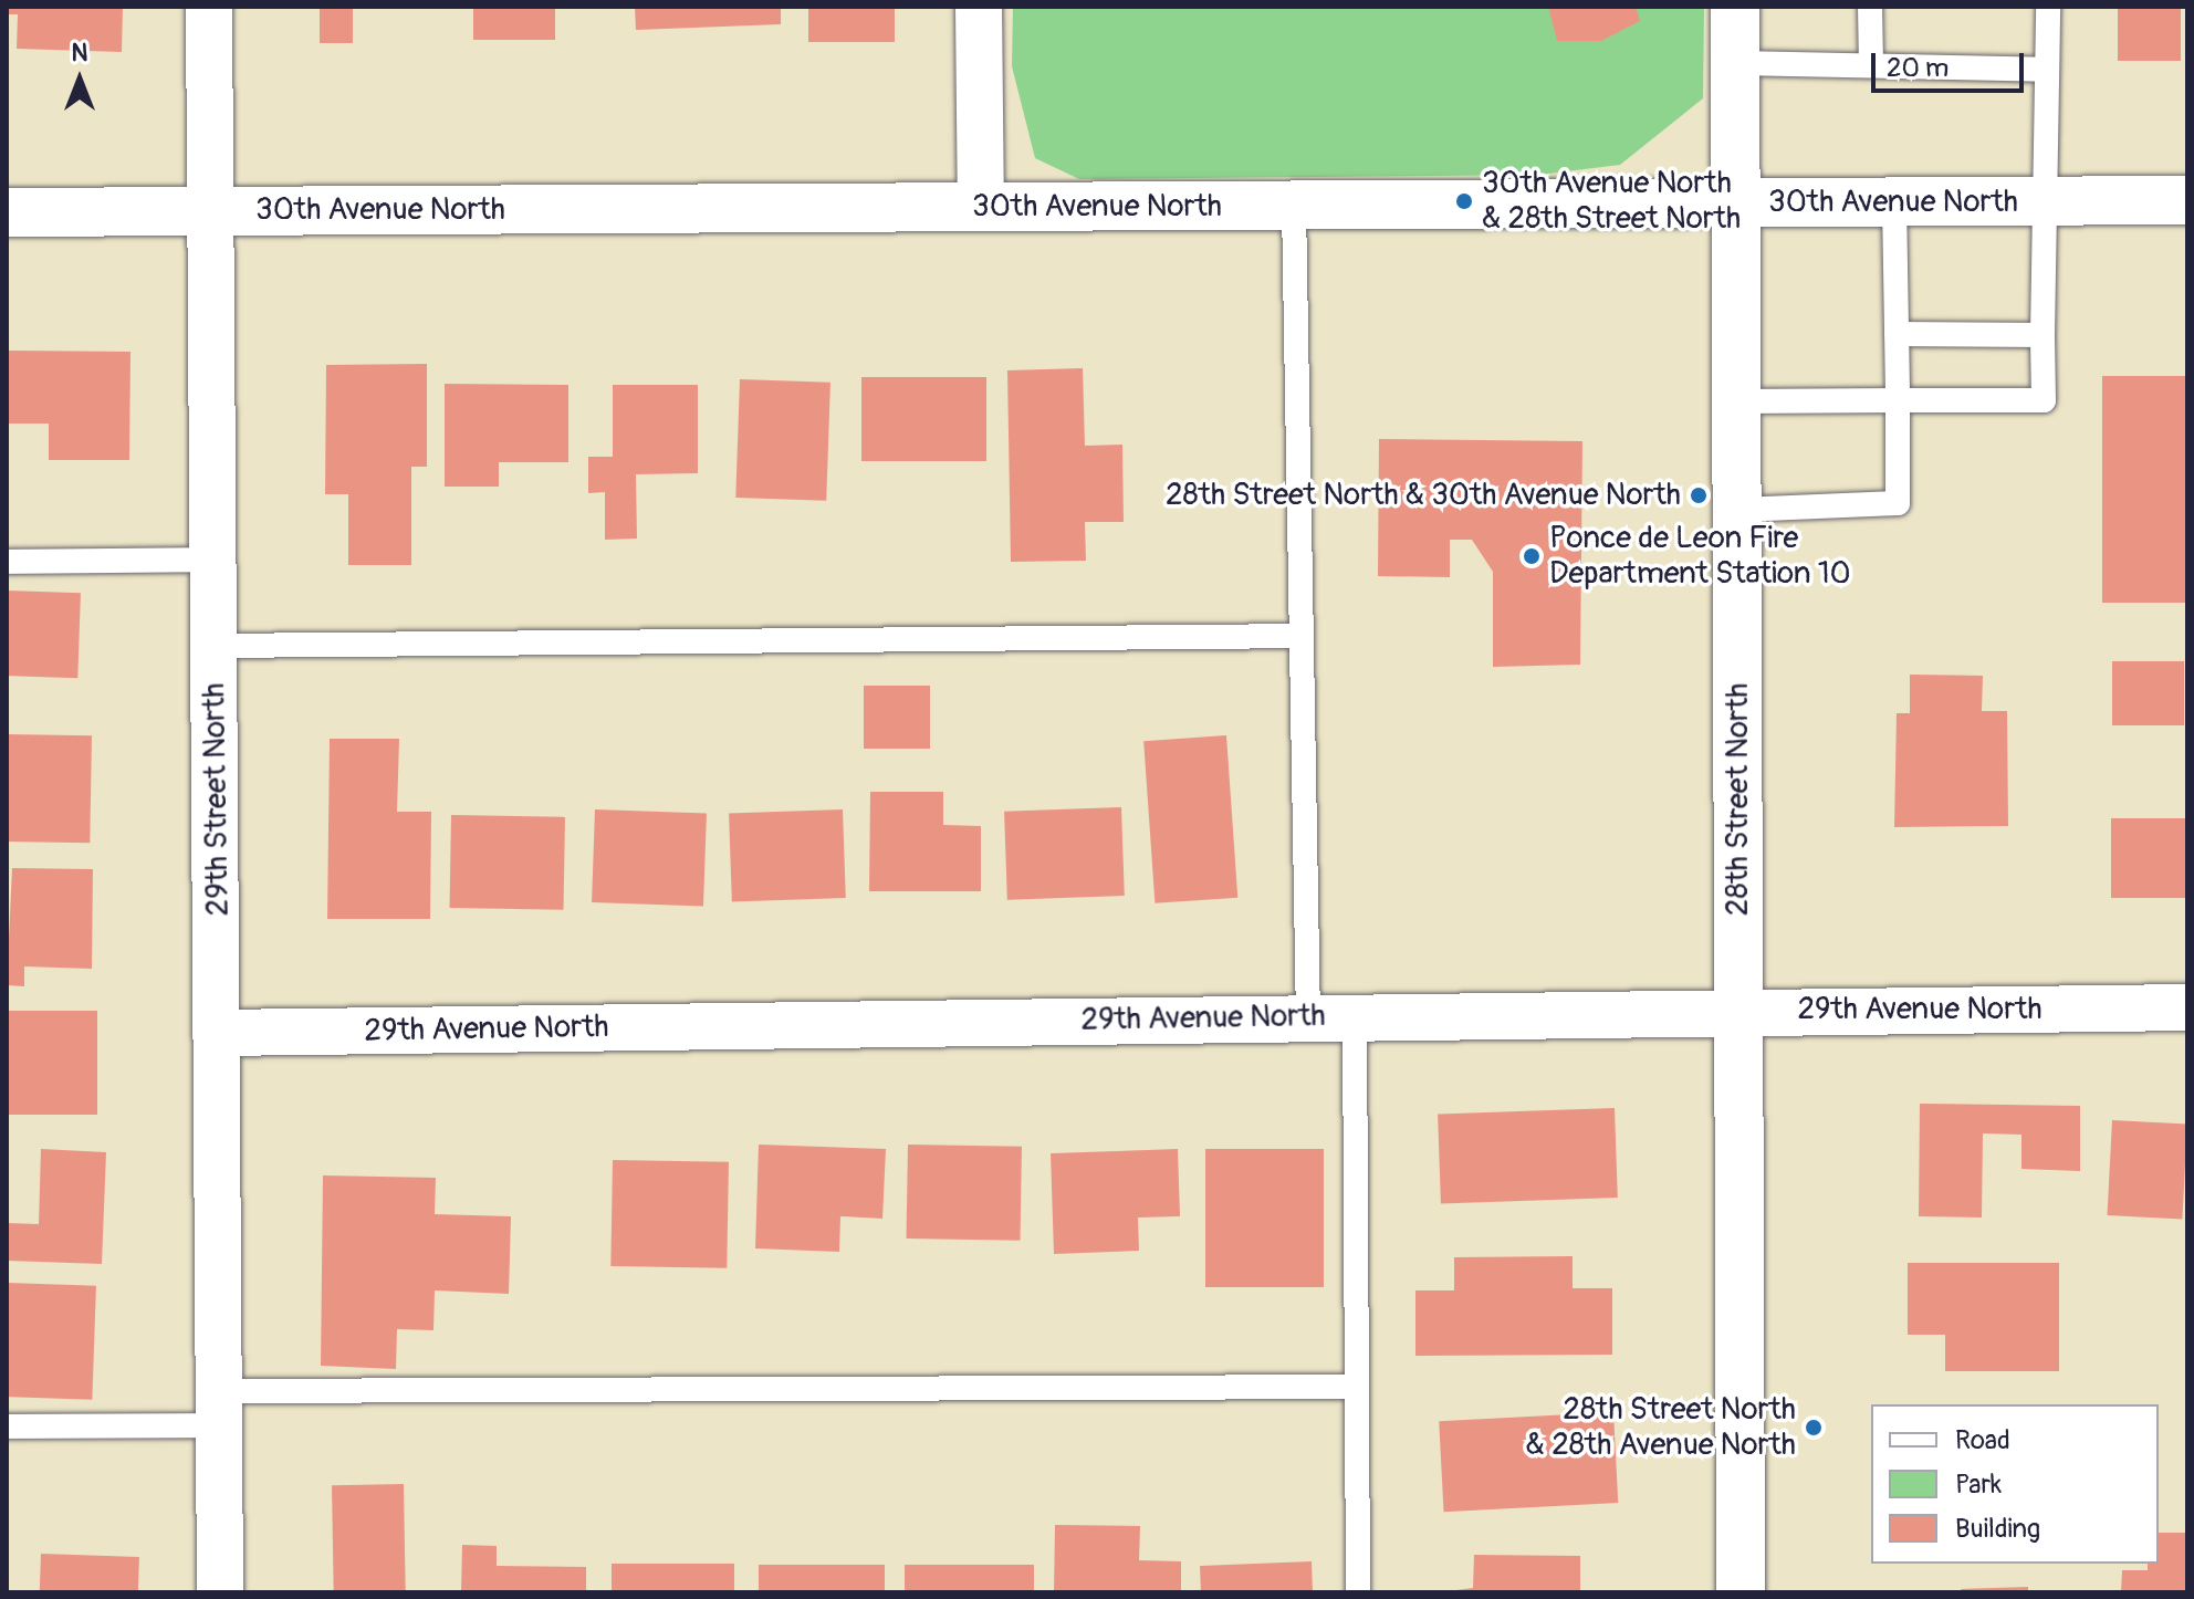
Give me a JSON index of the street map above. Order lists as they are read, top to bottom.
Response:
{
  "streets": {
    "street": [
      "30th Avenue North",
      "29th Street North",
      "28th Street North",
      "29th Avenue North"
    ]
  },
  "crossings": [
    ["30th Avenue North", "29th Street North"],
    ["30th Avenue North", "28th Street North"],
    ["29th Street North", "29th Avenue North"],
    ["28th Street North", "29th Avenue North"]
  ],
  "places": [
    "30th Avenue North & 28th Street North",
    "28th Street North & 30th Avenue North",
    "Ponce de Leon Fire Department Station 10",
    "28th Street North & 28th Avenue North"
  ],
  "legend": ["Road", "Park", "Building"],
  "scale_bar": "20 m",
  "north": "top"
}
